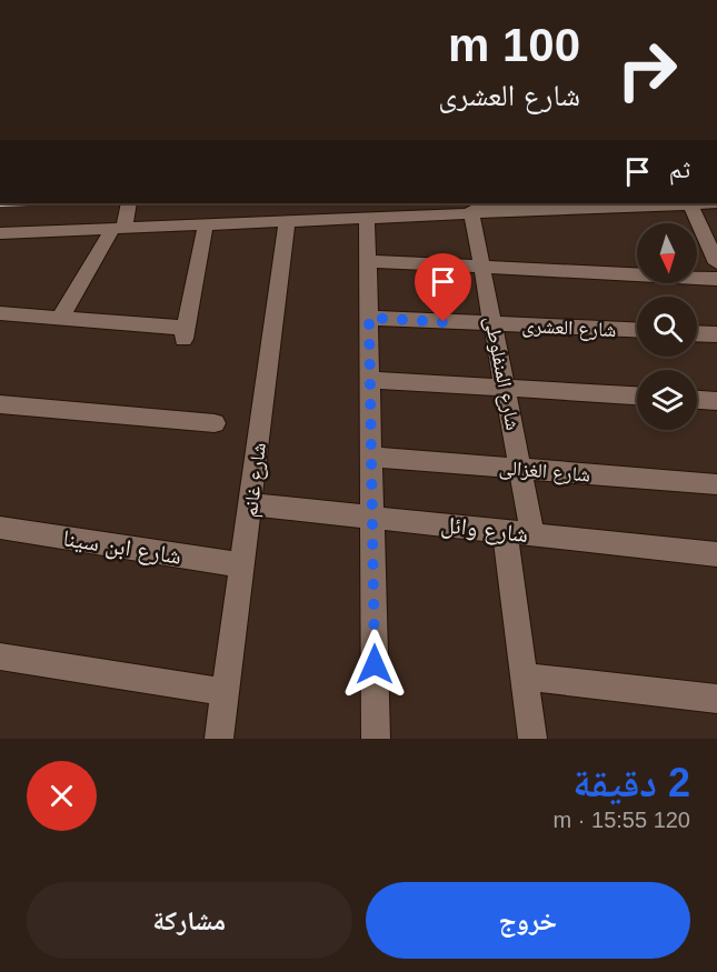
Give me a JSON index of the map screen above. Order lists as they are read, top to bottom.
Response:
{
  "streets": {
    "street": [
      "شارع العشرى",
      "شارع المنفلوطى",
      "شارع الغزالى",
      "شارع غانم",
      "شارع وائل",
      "شارع ابن سينا"
    ]
  },
  "crossings": [
    ["شارع العشرى", "شارع المنفلوطى"],
    ["شارع المنفلوطى", "شارع الغزالى"],
    ["شارع المنفلوطى", "شارع وائل"],
    ["شارع غانم", "شارع وائل"],
    ["شارع غانم", "شارع ابن سينا"]
  ],
  "north": "bottom",
  "page": {
    "turn": ["100 m", "شارع العشرى"],
    "then": "ثم",
    "heading": ["2 دقيقة", "120 m · 15:55"],
    "buttons": ["خروج", "مشاركة"]
  }
}
